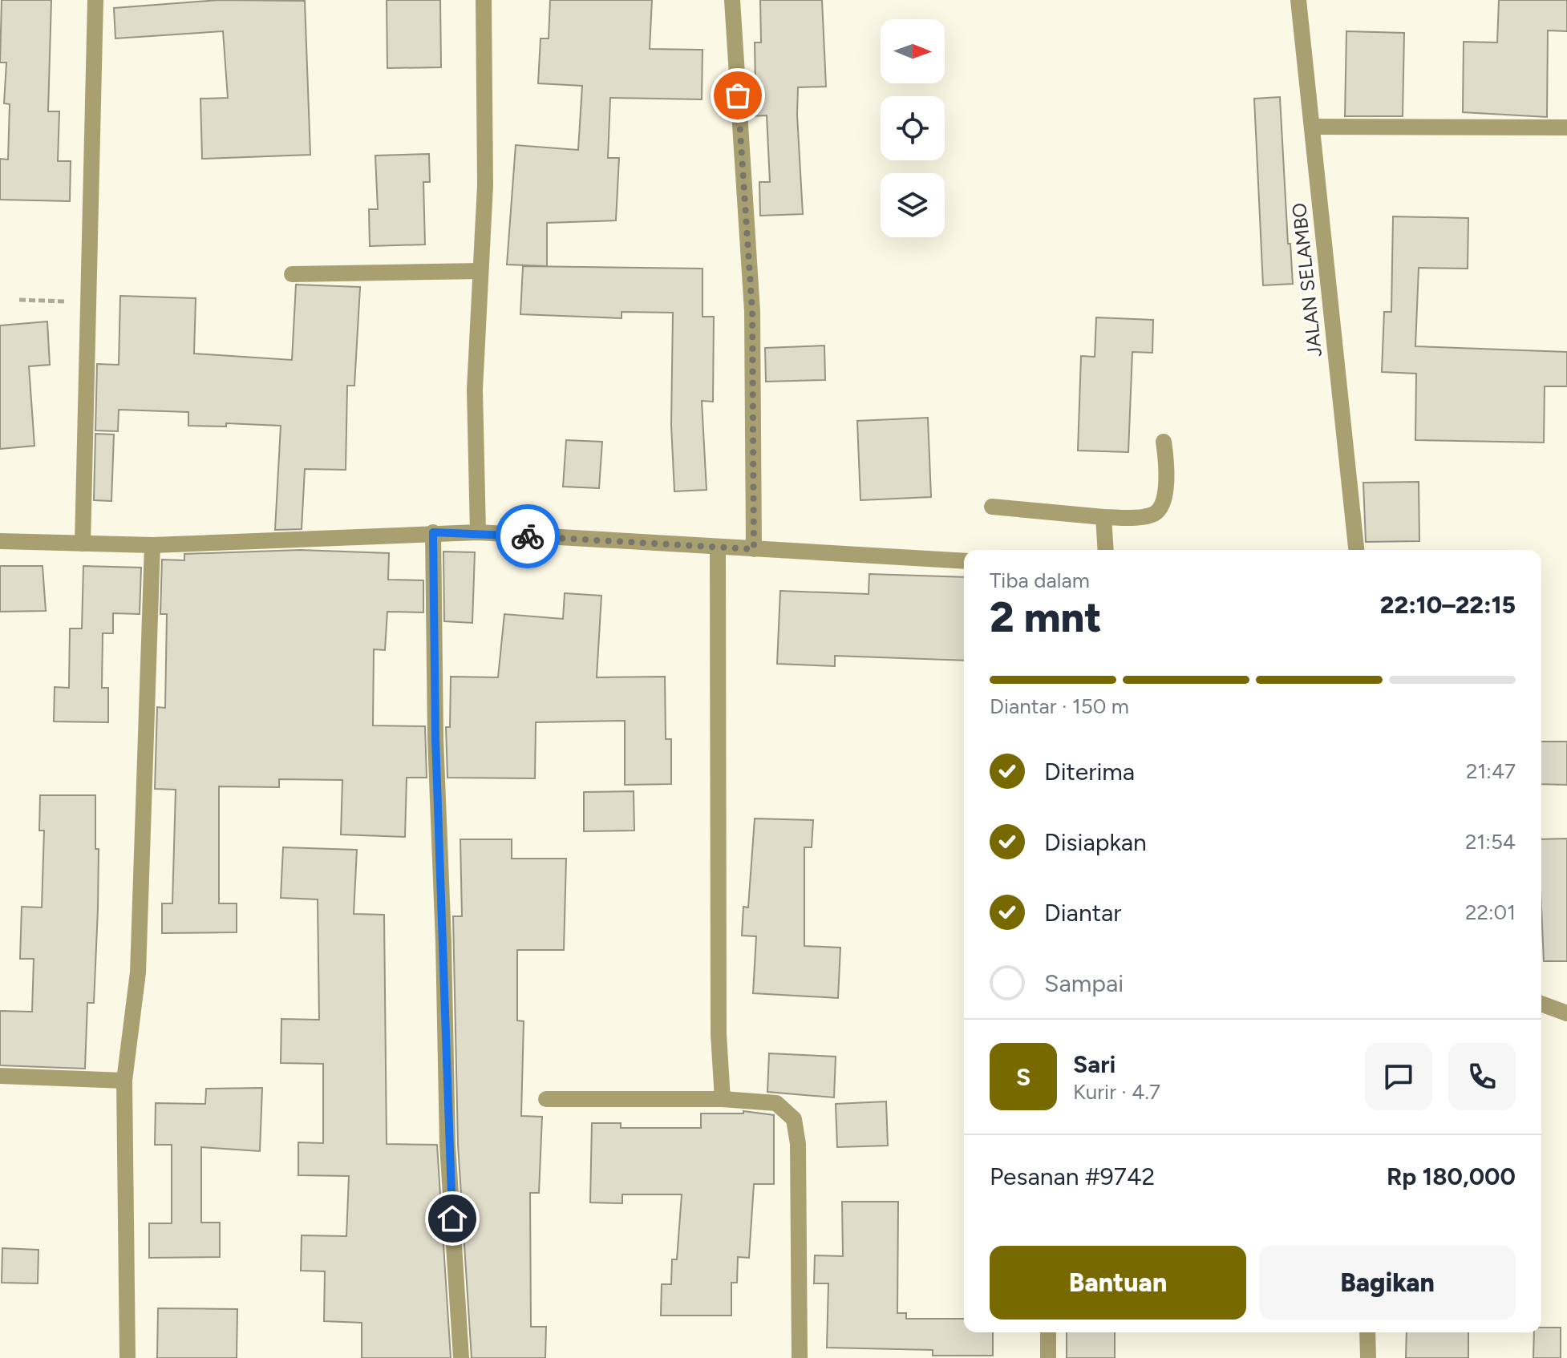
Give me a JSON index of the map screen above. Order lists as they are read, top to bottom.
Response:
{
  "streets": {
    "street": ["JALAN SELAMBO"]
  },
  "north": "right",
  "page": {
    "heading": ["2 mnt", "Tiba dalam", "22:10–22:15"],
    "panel": [
      "Sari",
      "Kurir · 4.7",
      "Pesanan #9742",
      "Rp 180,000"
    ],
    "bar": "Diantar · 150 m",
    "list": [
      ["Diterima", "21:47"],
      ["Disiapkan", "21:54"],
      ["Diantar", "22:01"],
      "Sampai"
    ],
    "round": "S",
    "buttons": ["Bantuan", "Bagikan"]
  }
}
